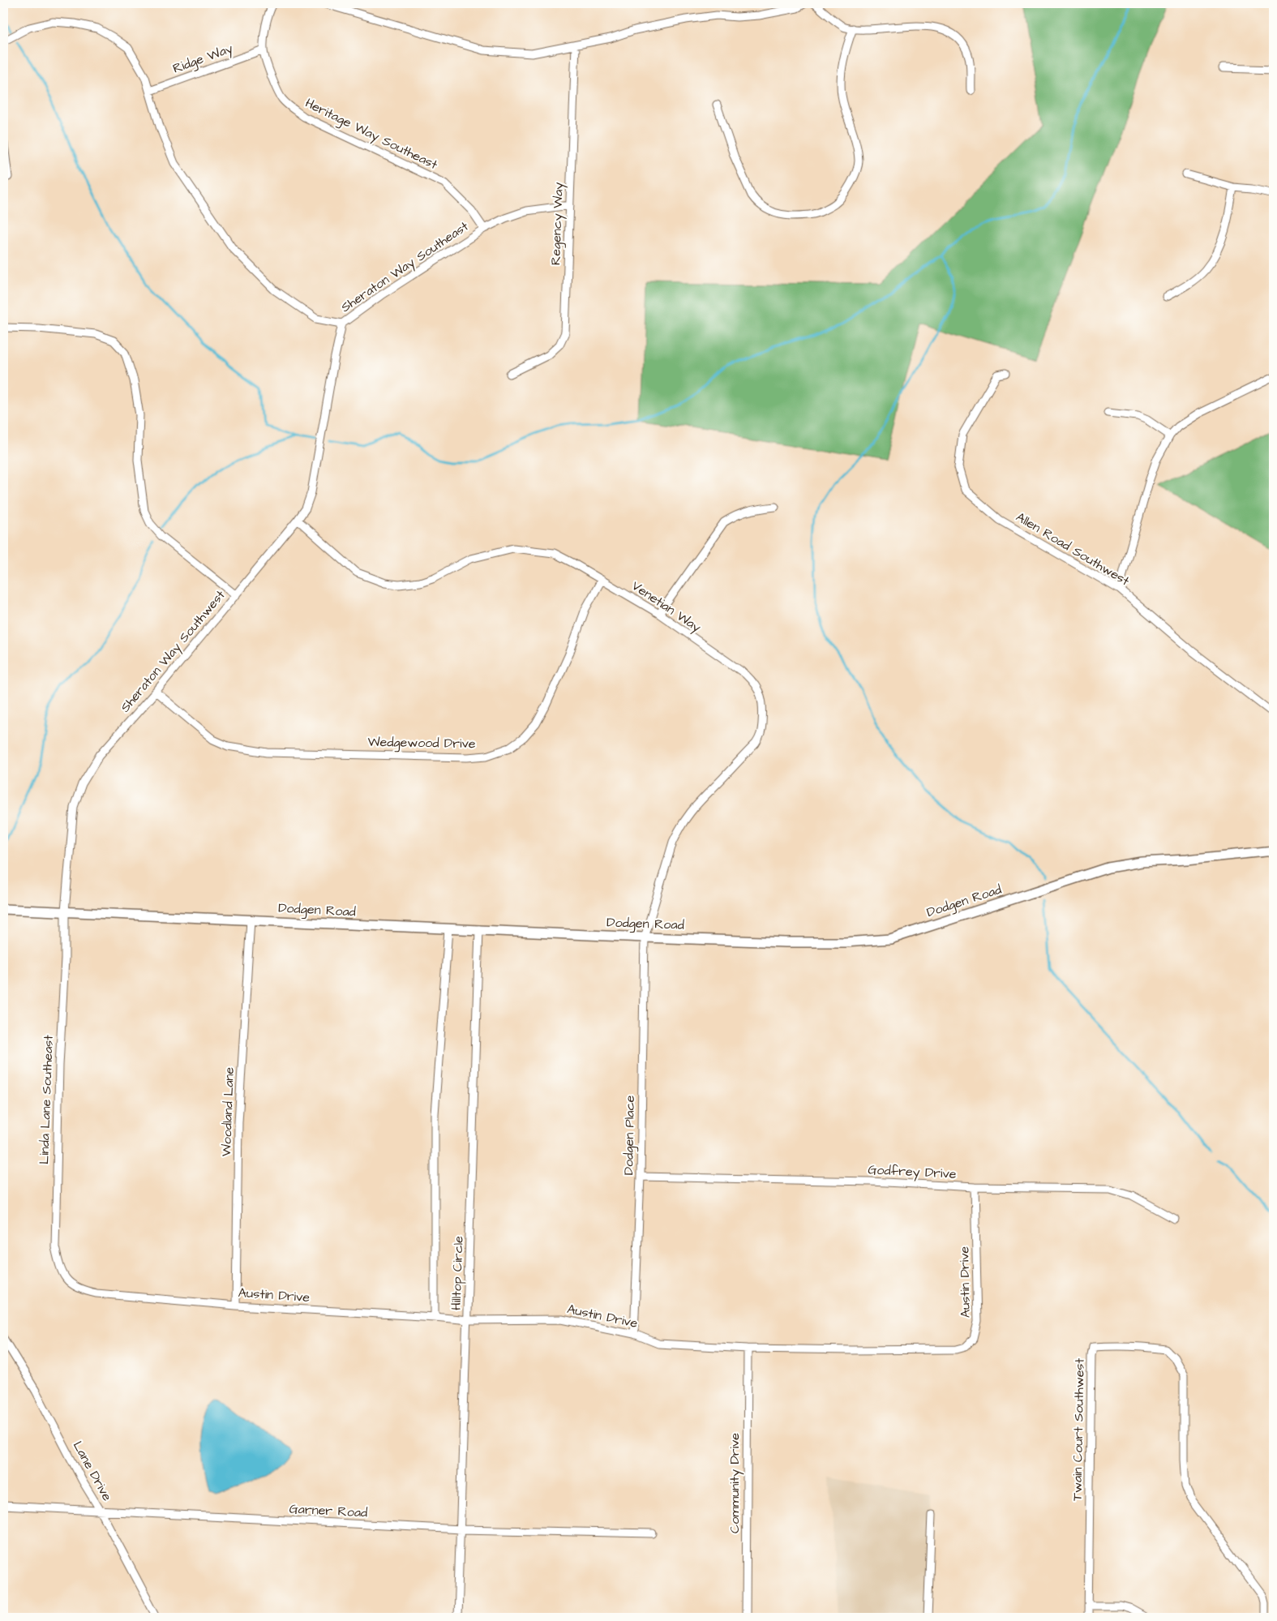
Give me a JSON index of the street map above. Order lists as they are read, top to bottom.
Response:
{
  "streets": {
    "street": [
      "Ridge Way",
      "Heritage Way Southeast",
      "Regency Way",
      "Sheraton Way Southeast",
      "Allen Road Southwest",
      "Venetian Way",
      "Sheraton Way Southwest",
      "Wedgewood Drive",
      "Dodgen Road",
      "Linda Lane Southeast",
      "Woodland Lane",
      "Dodgen Place",
      "Godfrey Drive",
      "Hilltop Circle",
      "Austin Drive",
      "Twain Court Southwest",
      "Lane Drive",
      "Community Drive",
      "Garner Road"
    ]
  },
  "crossings": [
    ["Ridge Way", "Heritage Way Southeast"],
    ["Heritage Way Southeast", "Sheraton Way Southeast"],
    ["Regency Way", "Sheraton Way Southeast"],
    ["Sheraton Way Southeast", "Sheraton Way Southwest"],
    ["Venetian Way", "Sheraton Way Southwest"],
    ["Venetian Way", "Wedgewood Drive"],
    ["Venetian Way", "Dodgen Road"],
    ["Venetian Way", "Dodgen Place"],
    ["Sheraton Way Southwest", "Wedgewood Drive"],
    ["Sheraton Way Southwest", "Dodgen Road"],
    ["Sheraton Way Southwest", "Linda Lane Southeast"],
    ["Dodgen Road", "Linda Lane Southeast"],
    ["Dodgen Road", "Woodland Lane"],
    ["Dodgen Road", "Dodgen Place"],
    ["Dodgen Road", "Hilltop Circle"],
    ["Linda Lane Southeast", "Austin Drive"],
    ["Woodland Lane", "Austin Drive"],
    ["Dodgen Place", "Godfrey Drive"],
    ["Dodgen Place", "Austin Drive"],
    ["Godfrey Drive", "Austin Drive"],
    ["Hilltop Circle", "Austin Drive"],
    ["Hilltop Circle", "Garner Road"],
    ["Austin Drive", "Community Drive"],
    ["Lane Drive", "Garner Road"]
  ]
}
